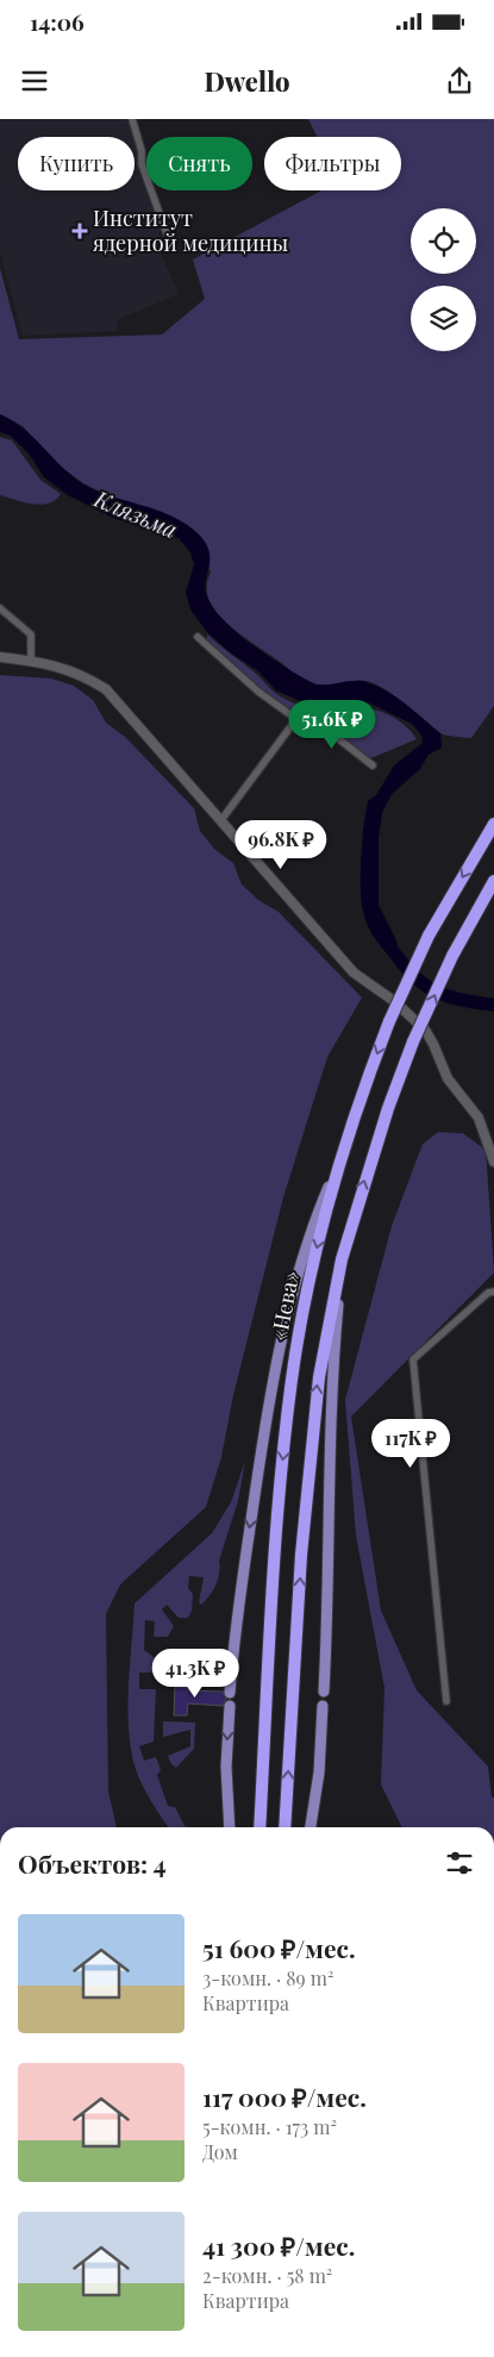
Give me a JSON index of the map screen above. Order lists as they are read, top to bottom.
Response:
{
  "streets": {
    "highway": ["«Нева»"]
  },
  "water": ["Клязьма"],
  "places": {
    "health": ["Институт ядерной медицины"]
  },
  "page": {
    "status": "14:06",
    "header": "Dwello",
    "chip": ["Купить", "Снять", "Фильтры"],
    "price": [
      "51.6K ₽",
      "96.8K ₽",
      "117K ₽",
      "41.3K ₽"
    ],
    "heading": "Объектов: 4",
    "list": [
      {
        "name": "51 600 ₽/мес.",
        "note": "3-комн. · 89 m² · Квартира"
      },
      {
        "name": "117 000 ₽/мес.",
        "note": "5-комн. · 173 m² · Дом"
      },
      {
        "name": "41 300 ₽/мес.",
        "note": "2-комн. · 58 m² · Квартира"
      }
    ]
  }
}
